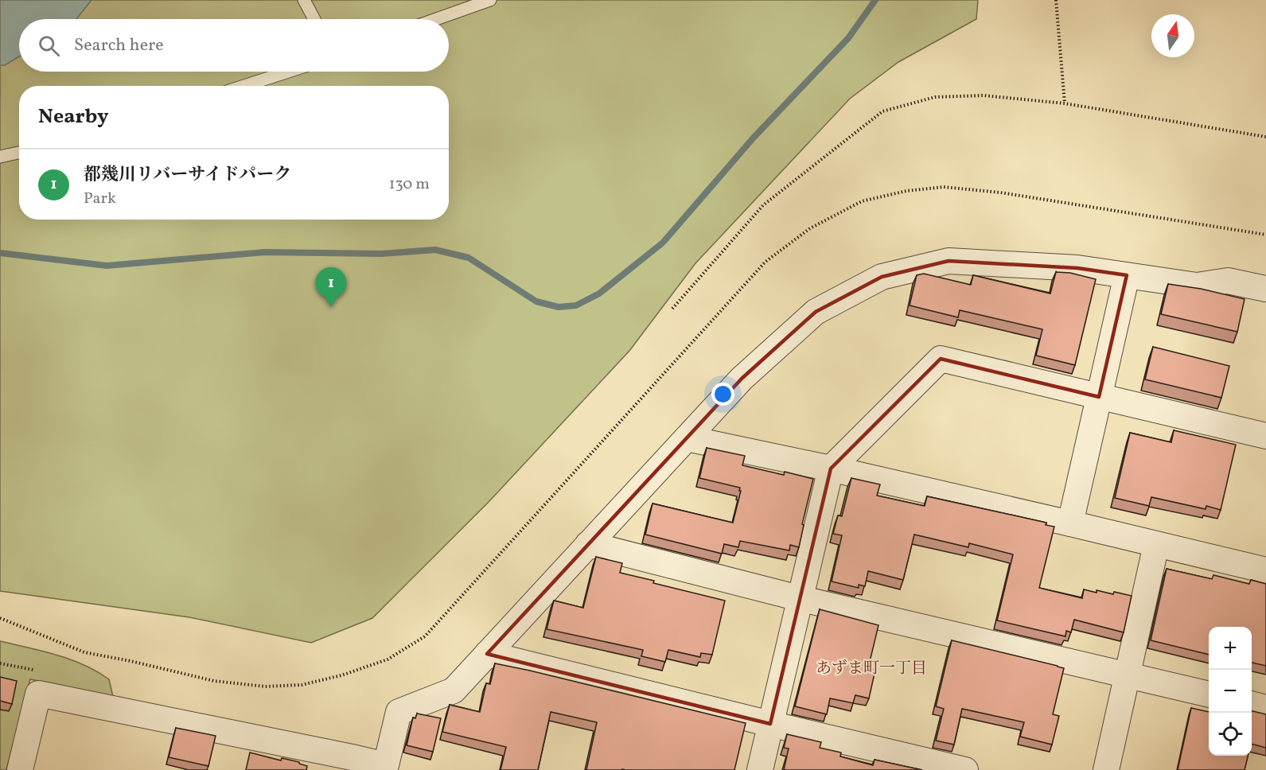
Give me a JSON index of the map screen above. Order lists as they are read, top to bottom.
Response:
{
  "districts": ["あずま町一丁目"],
  "north": "top",
  "page": {
    "search": "Search here",
    "heading": "Nearby",
    "list": [
      {
        "mark": "1",
        "name": "都幾川リバーサイドパーク",
        "note": "Park",
        "value": "130 m"
      }
    ],
    "pins": "1",
    "map_buttons": ["+", "−"]
  }
}
